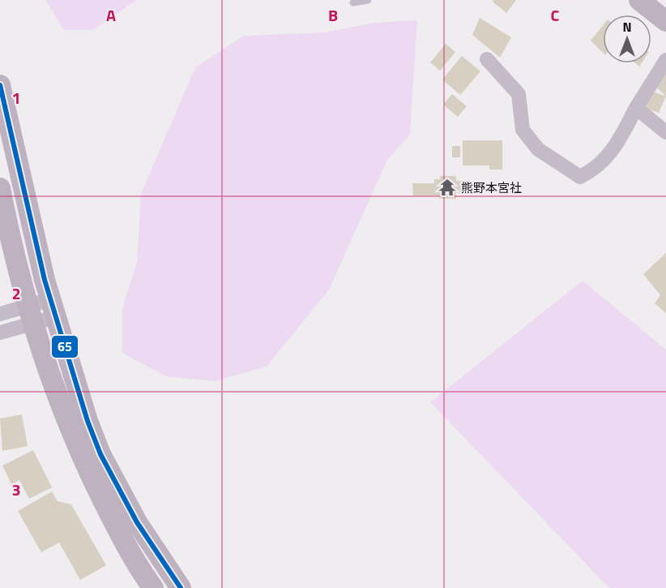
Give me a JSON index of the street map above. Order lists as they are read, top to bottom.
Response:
{
  "places": {
    "temple": ["熊野本宮社"]
  },
  "lines": ["transit line 65"],
  "north": "top",
  "grid": {
    "columns": ["A", "B", "C"],
    "rows": ["1", "2", "3"]
  }
}
